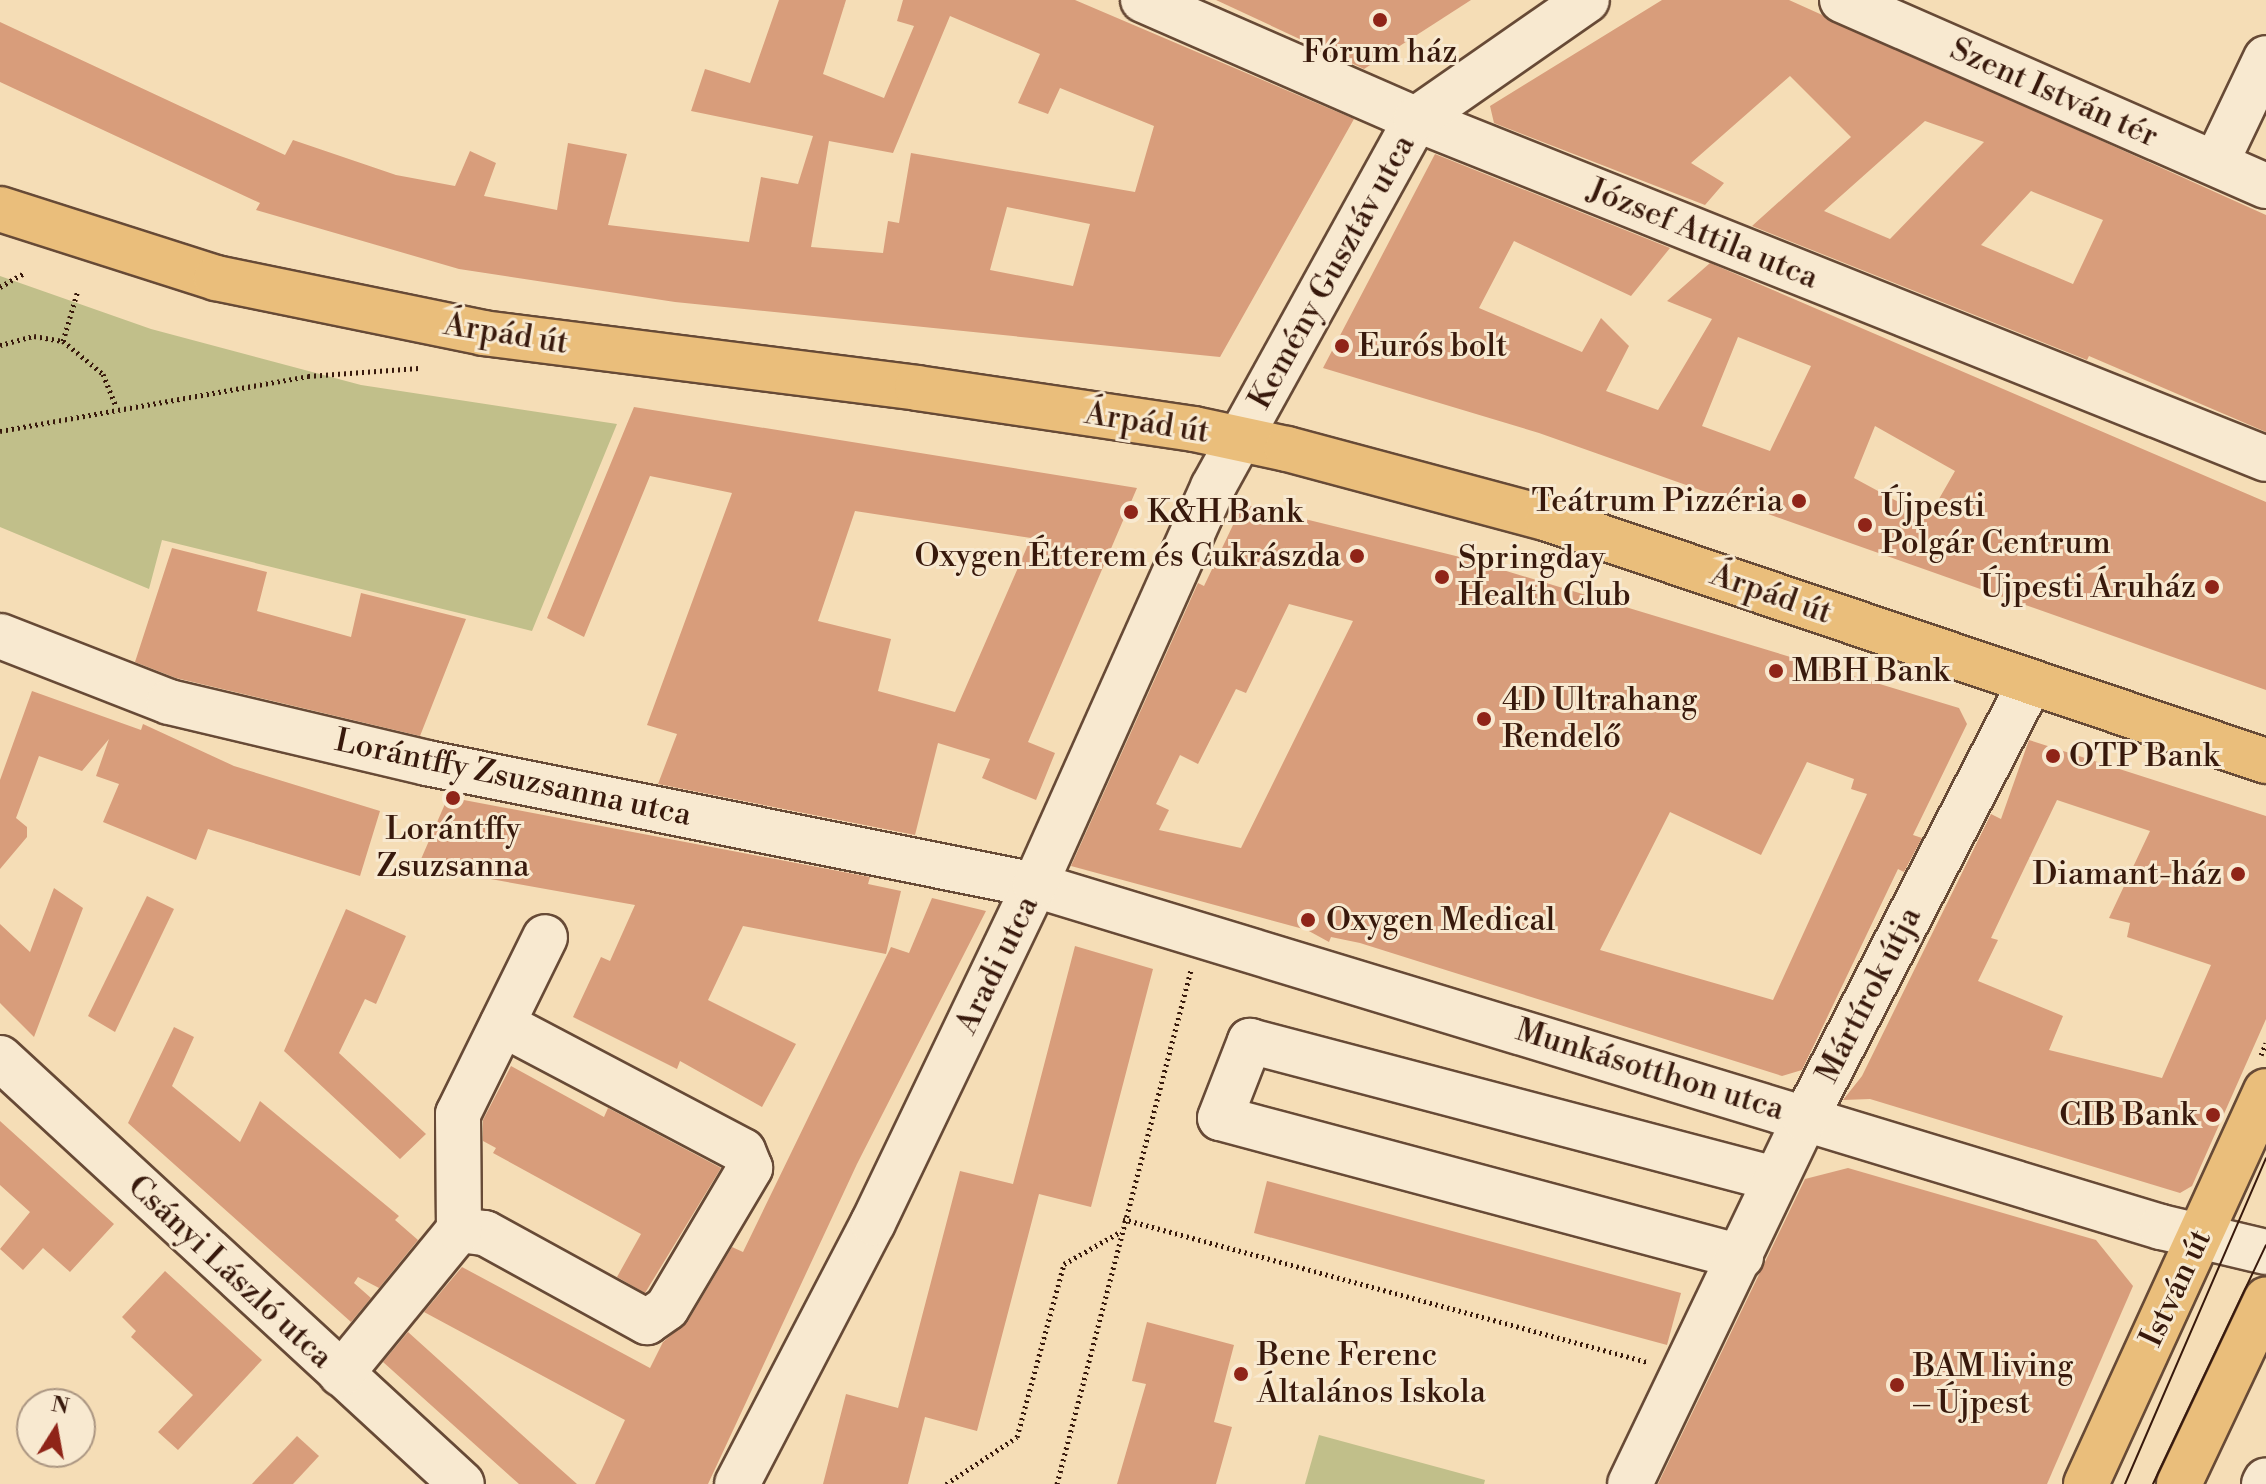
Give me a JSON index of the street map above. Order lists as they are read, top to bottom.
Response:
{
  "streets": {
    "main road": ["Árpád út", "István út"],
    "street": [
      "Szent István tér",
      "József Attila utca",
      "Kemény Gusztáv utca",
      "Lorántffy Zsuzsanna utca",
      "Aradi utca",
      "Mártírok útja",
      "Munkásotthon utca",
      "Csányi László utca"
    ]
  },
  "crossings": [
    ["József Attila utca", "Kemény Gusztáv utca"],
    ["Kemény Gusztáv utca", "Árpád út"],
    ["Kemény Gusztáv utca", "Aradi utca"],
    ["Árpád út", "Aradi utca"],
    ["Árpád út", "Mártírok útja"],
    ["Lorántffy Zsuzsanna utca", "Aradi utca"],
    ["Lorántffy Zsuzsanna utca", "Munkásotthon utca"],
    ["Aradi utca", "Munkásotthon utca"],
    ["Mártírok útja", "Munkásotthon utca"],
    ["Munkásotthon utca", "István út"]
  ],
  "places": [
    "Fórum ház",
    "Eurós bolt",
    "Teátrum Pizzéria",
    "K&H Bank",
    "Újpesti Polgár Centrum",
    "Oxygen Étterem és Cukrászda",
    "Springday Health Club",
    "Újpesti Áruház",
    "MBH Bank",
    "4D Ultrahang Rendelő",
    "OTP Bank",
    "Lorántffy Zsuzsanna",
    "Diamant-ház",
    "Oxygen Medical",
    "CIB Bank",
    "Bene Ferenc Általános Iskola",
    "BAM living – Újpest"
  ],
  "north": "top"
}
